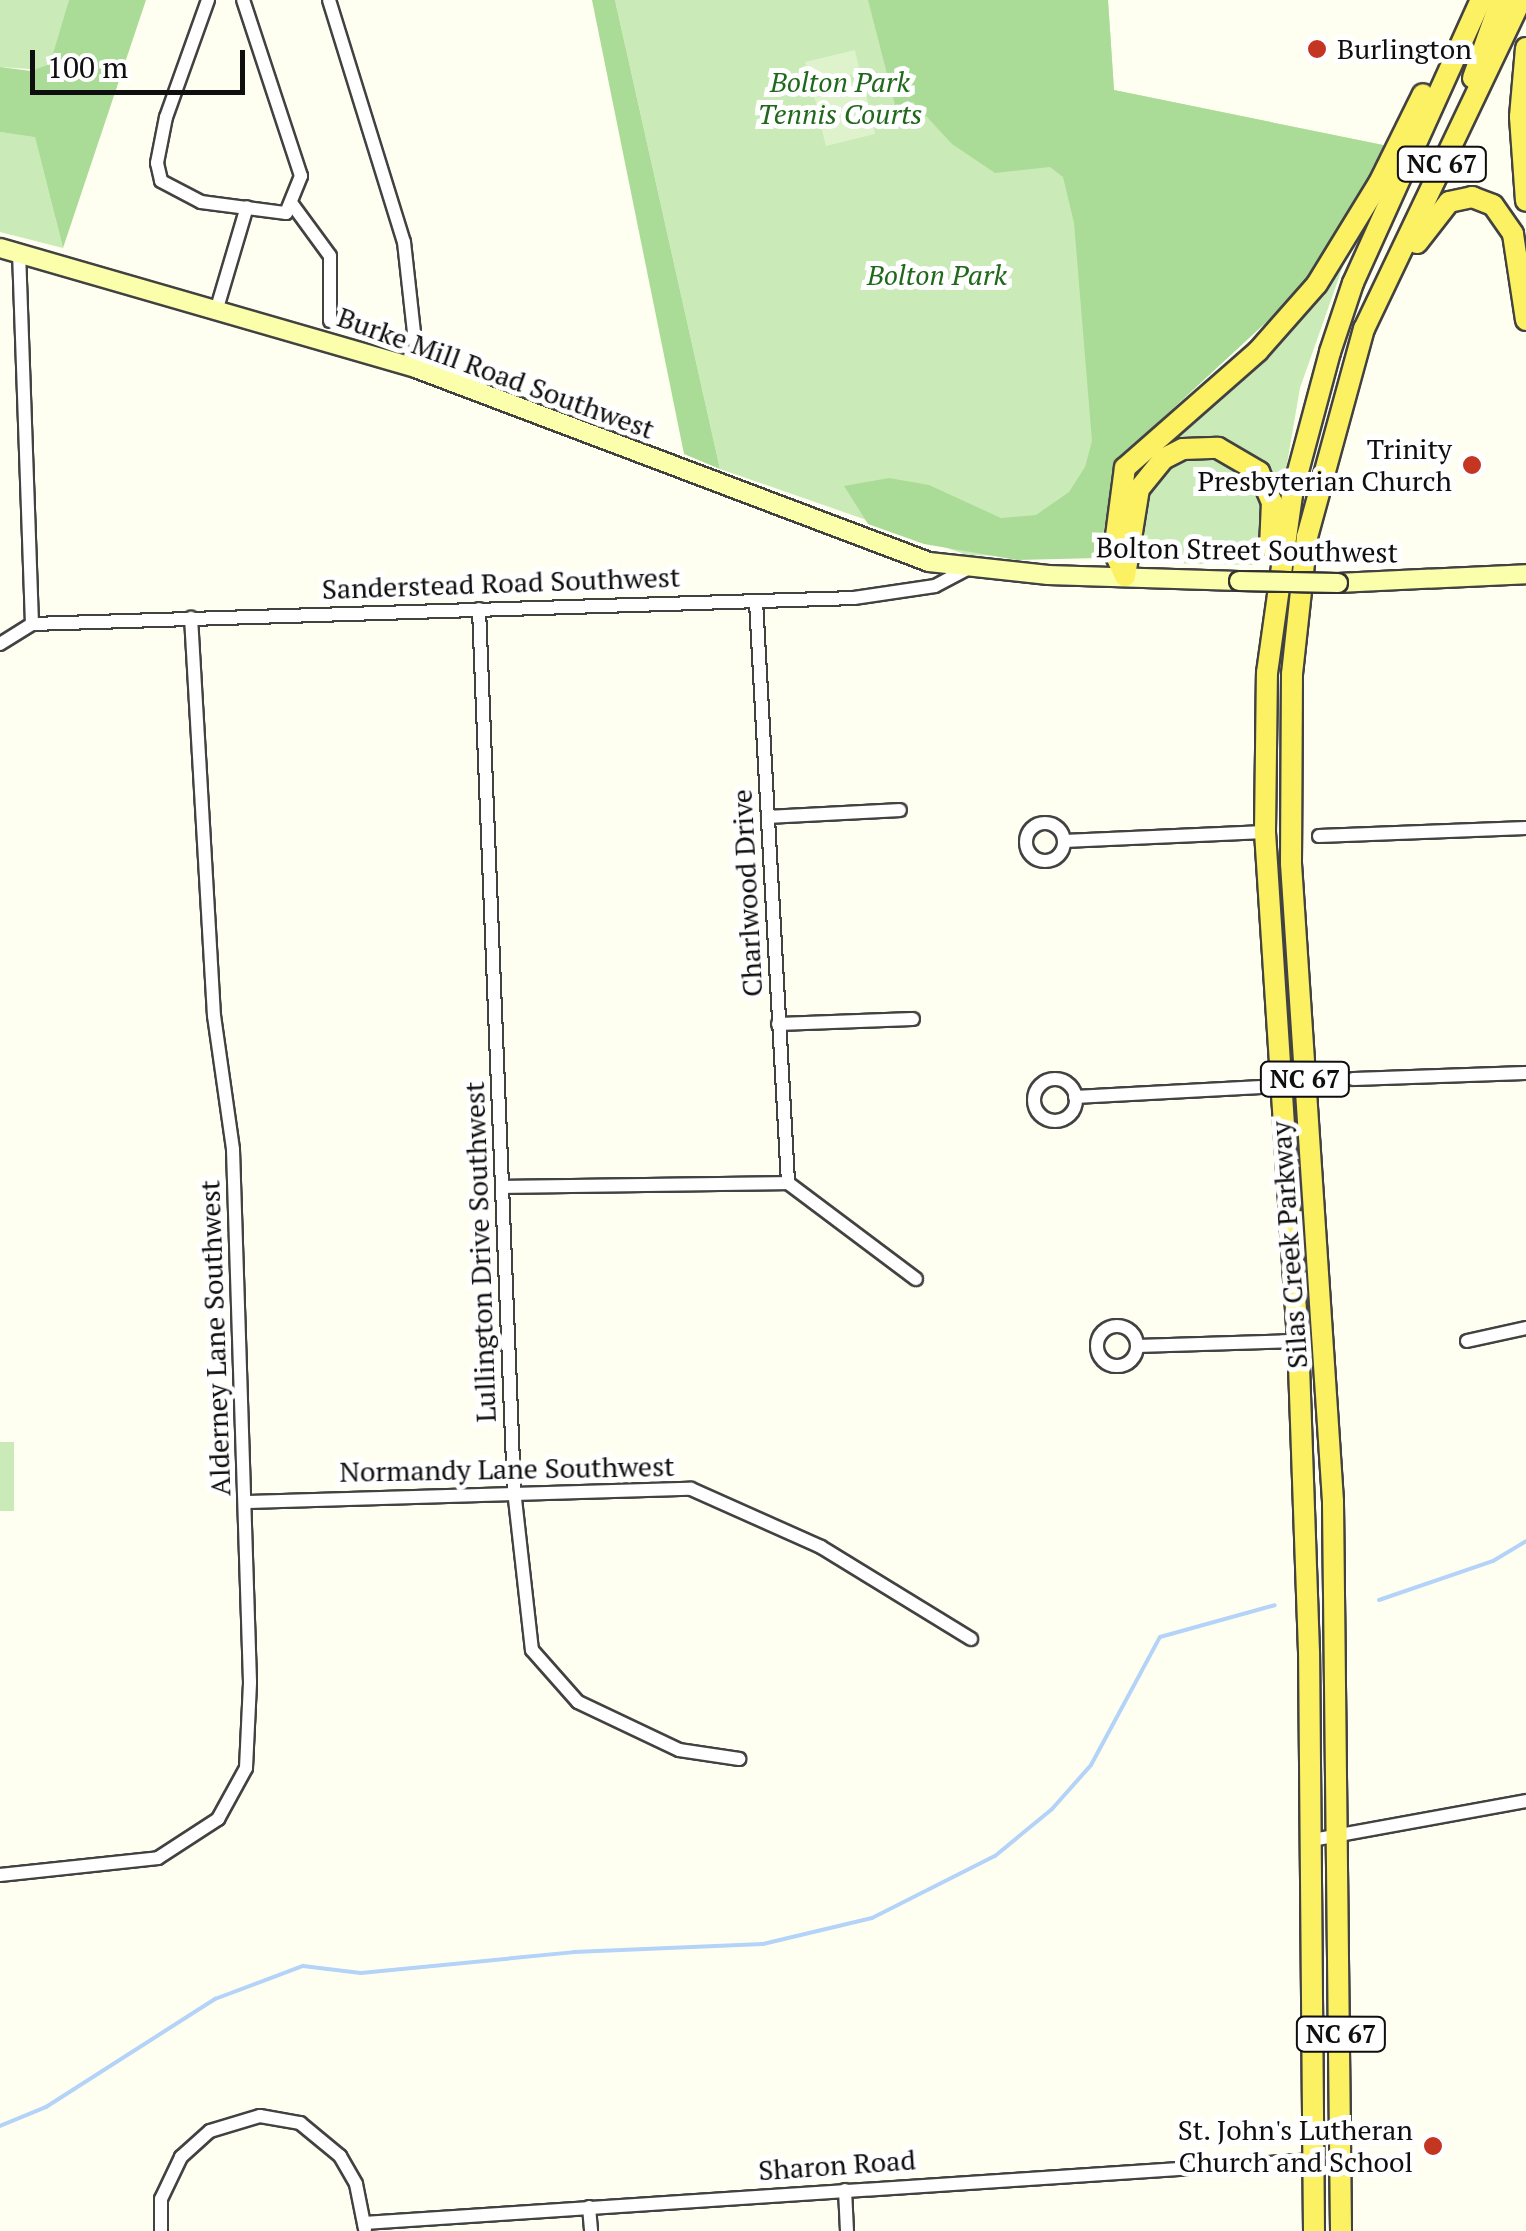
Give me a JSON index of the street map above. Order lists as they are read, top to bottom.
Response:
{
  "streets": {
    "main road": ["NC 67", "Silas Creek Parkway"],
    "street": [
      "Burke Mill Road Southwest",
      "Bolton Street Southwest",
      "Sanderstead Road Southwest",
      "Charlwood Drive",
      "Lullington Drive Southwest",
      "Alderney Lane Southwest",
      "Normandy Lane Southwest",
      "Sharon Road"
    ]
  },
  "crossings": [
    ["Burke Mill Road Southwest", "Bolton Street Southwest"],
    ["Burke Mill Road Southwest", "Sanderstead Road Southwest"],
    ["Bolton Street Southwest", "Sanderstead Road Southwest"],
    ["Sanderstead Road Southwest", "Charlwood Drive"],
    ["Sanderstead Road Southwest", "Lullington Drive Southwest"],
    ["Sanderstead Road Southwest", "Alderney Lane Southwest"],
    ["Silas Creek Parkway", "Sharon Road"],
    ["Lullington Drive Southwest", "Normandy Lane Southwest"],
    ["Alderney Lane Southwest", "Normandy Lane Southwest"]
  ],
  "parks": ["Bolton Park Tennis Courts", "Bolton Park"],
  "places": ["Burlington", "Trinity Presbyterian Church", "St. John's Lutheran Church and School"],
  "scale_bar": "100 m"
}
